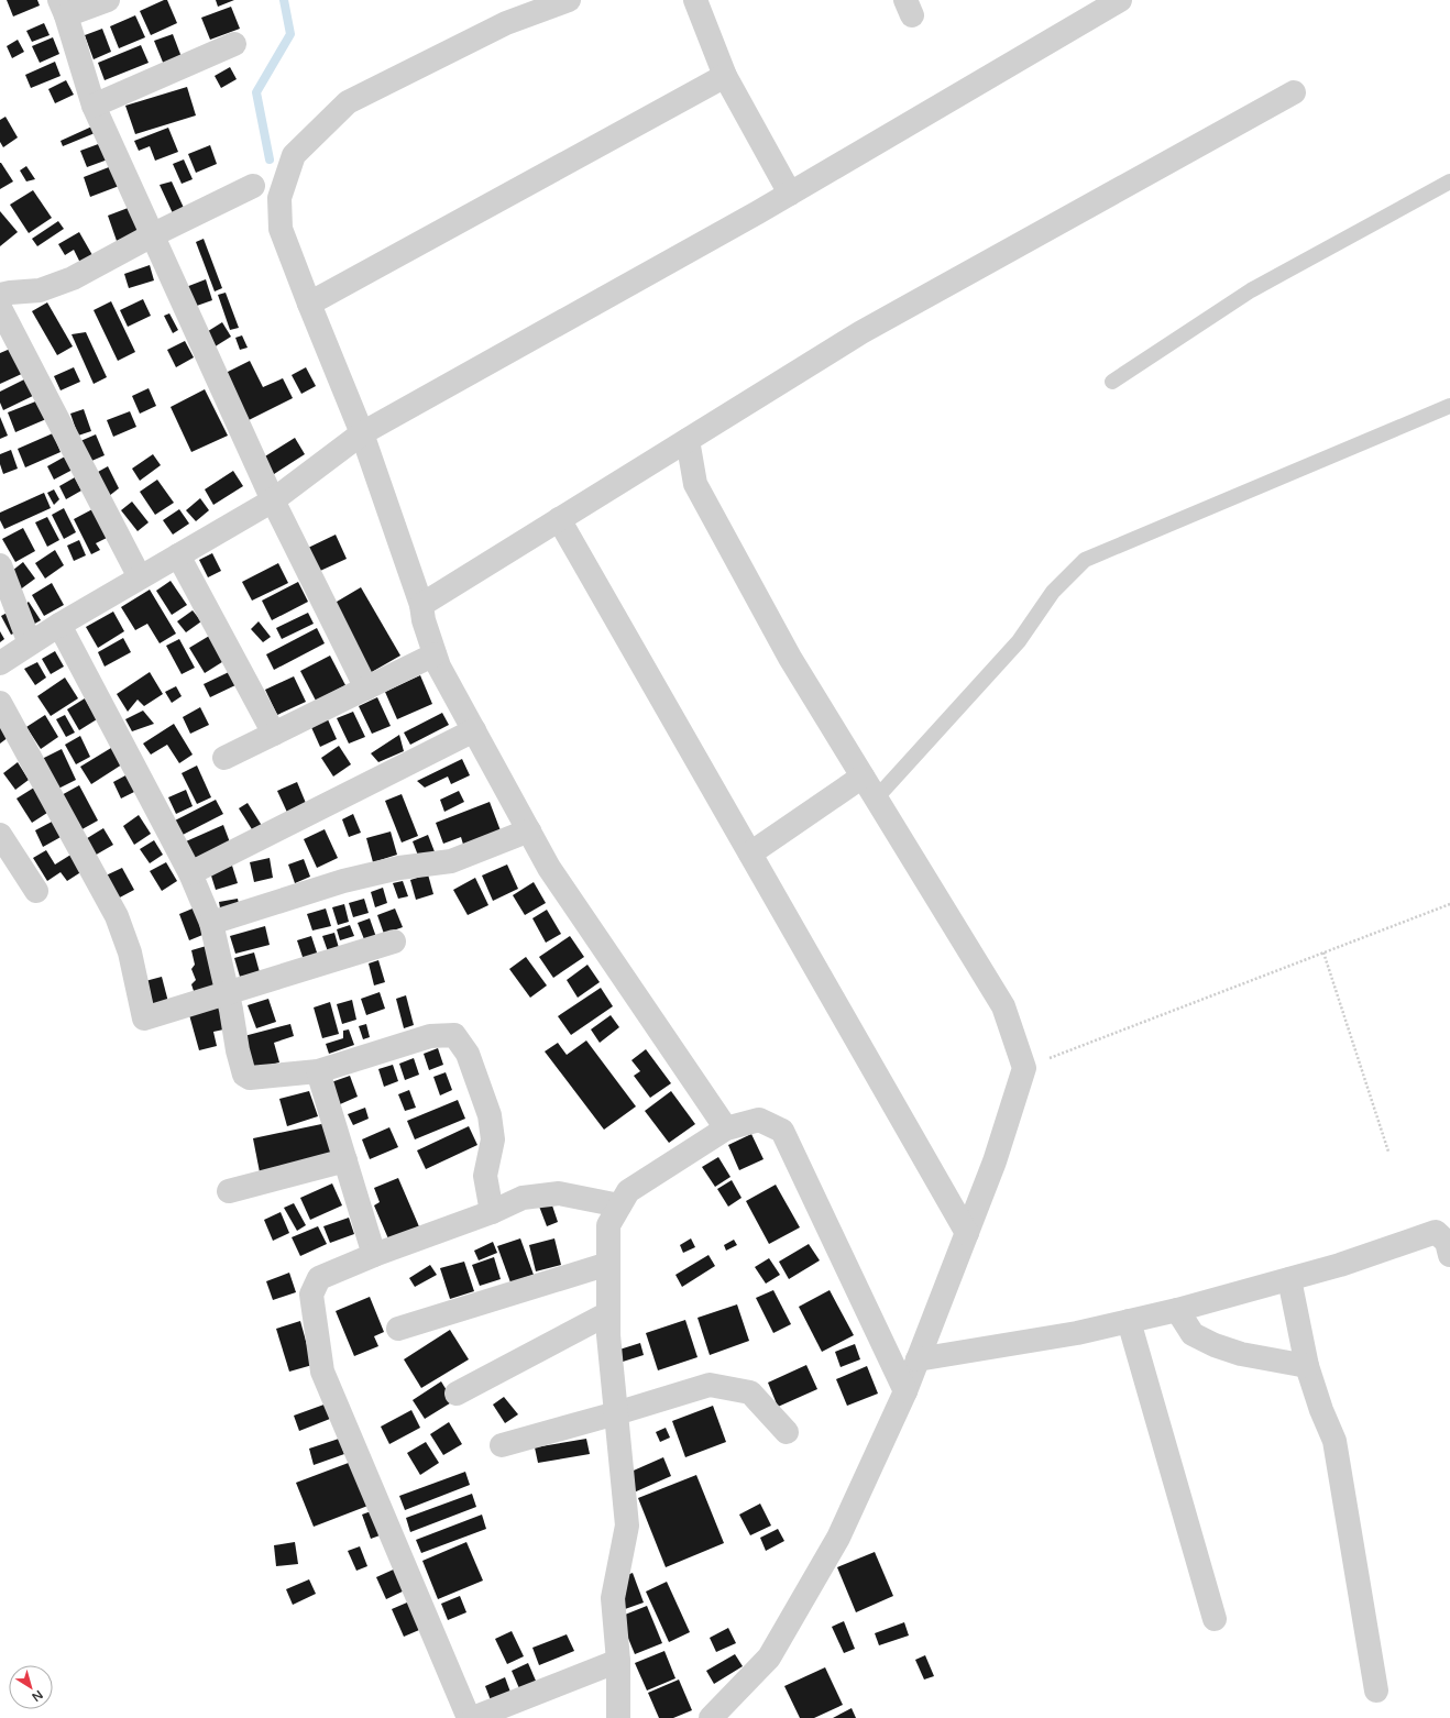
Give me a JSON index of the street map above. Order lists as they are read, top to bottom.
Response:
{
  "north": "bottom right"
}
